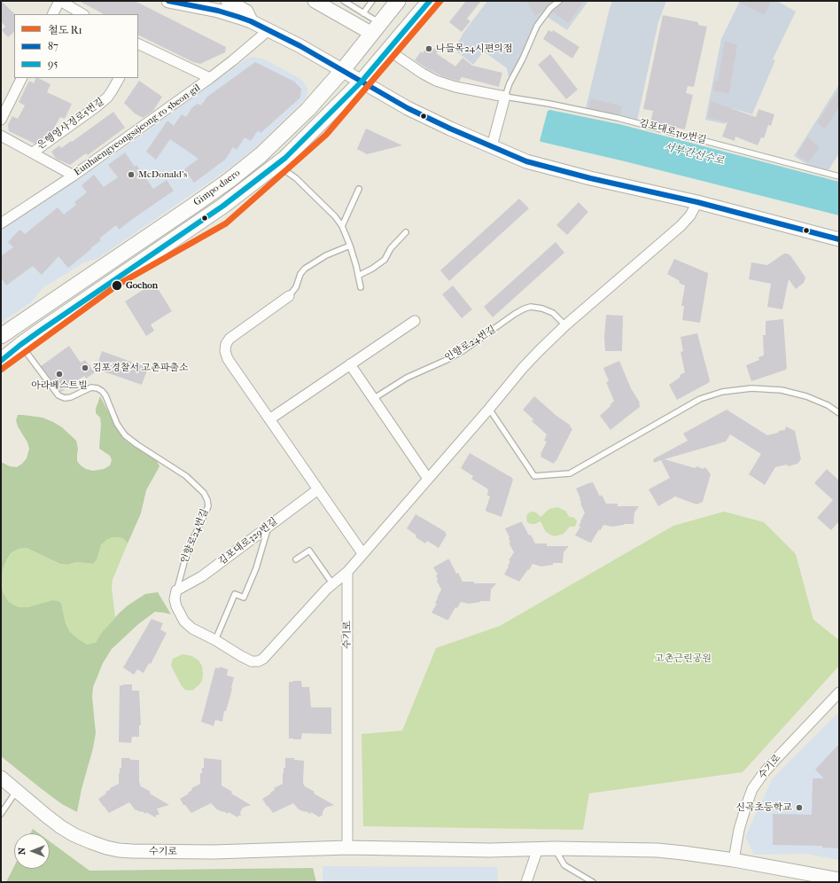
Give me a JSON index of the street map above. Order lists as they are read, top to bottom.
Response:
{
  "streets": {
    "main road": ["Gimpo-daero"],
    "street": [
      "은행영사정로5번길",
      "Eunhaengyeongsajeong-ro 5beon-gil",
      "김포대로319번길",
      "인향로24번길",
      "김포대로329번길",
      "수기로"
    ]
  },
  "crossings": [
    ["김포대로319번길", "Gimpo-daero"],
    ["Gimpo-daero", "인향로24번길"],
    ["인향로24번길", "김포대로329번길"],
    ["인향로24번길", "수기로"]
  ],
  "water": ["서부간선수로"],
  "parks": ["고촌근린공원"],
  "places": [
    "나들목24시편의점",
    "McDonald's",
    "Gochon",
    "김포경찰서 고촌파출소",
    "아라베스트빌",
    "신곡초등학교"
  ],
  "lines": ["rail line R1", "transit line 87", "transit line 95"],
  "legend": ["철도 R1", "87", "95"],
  "north": "left"
}
